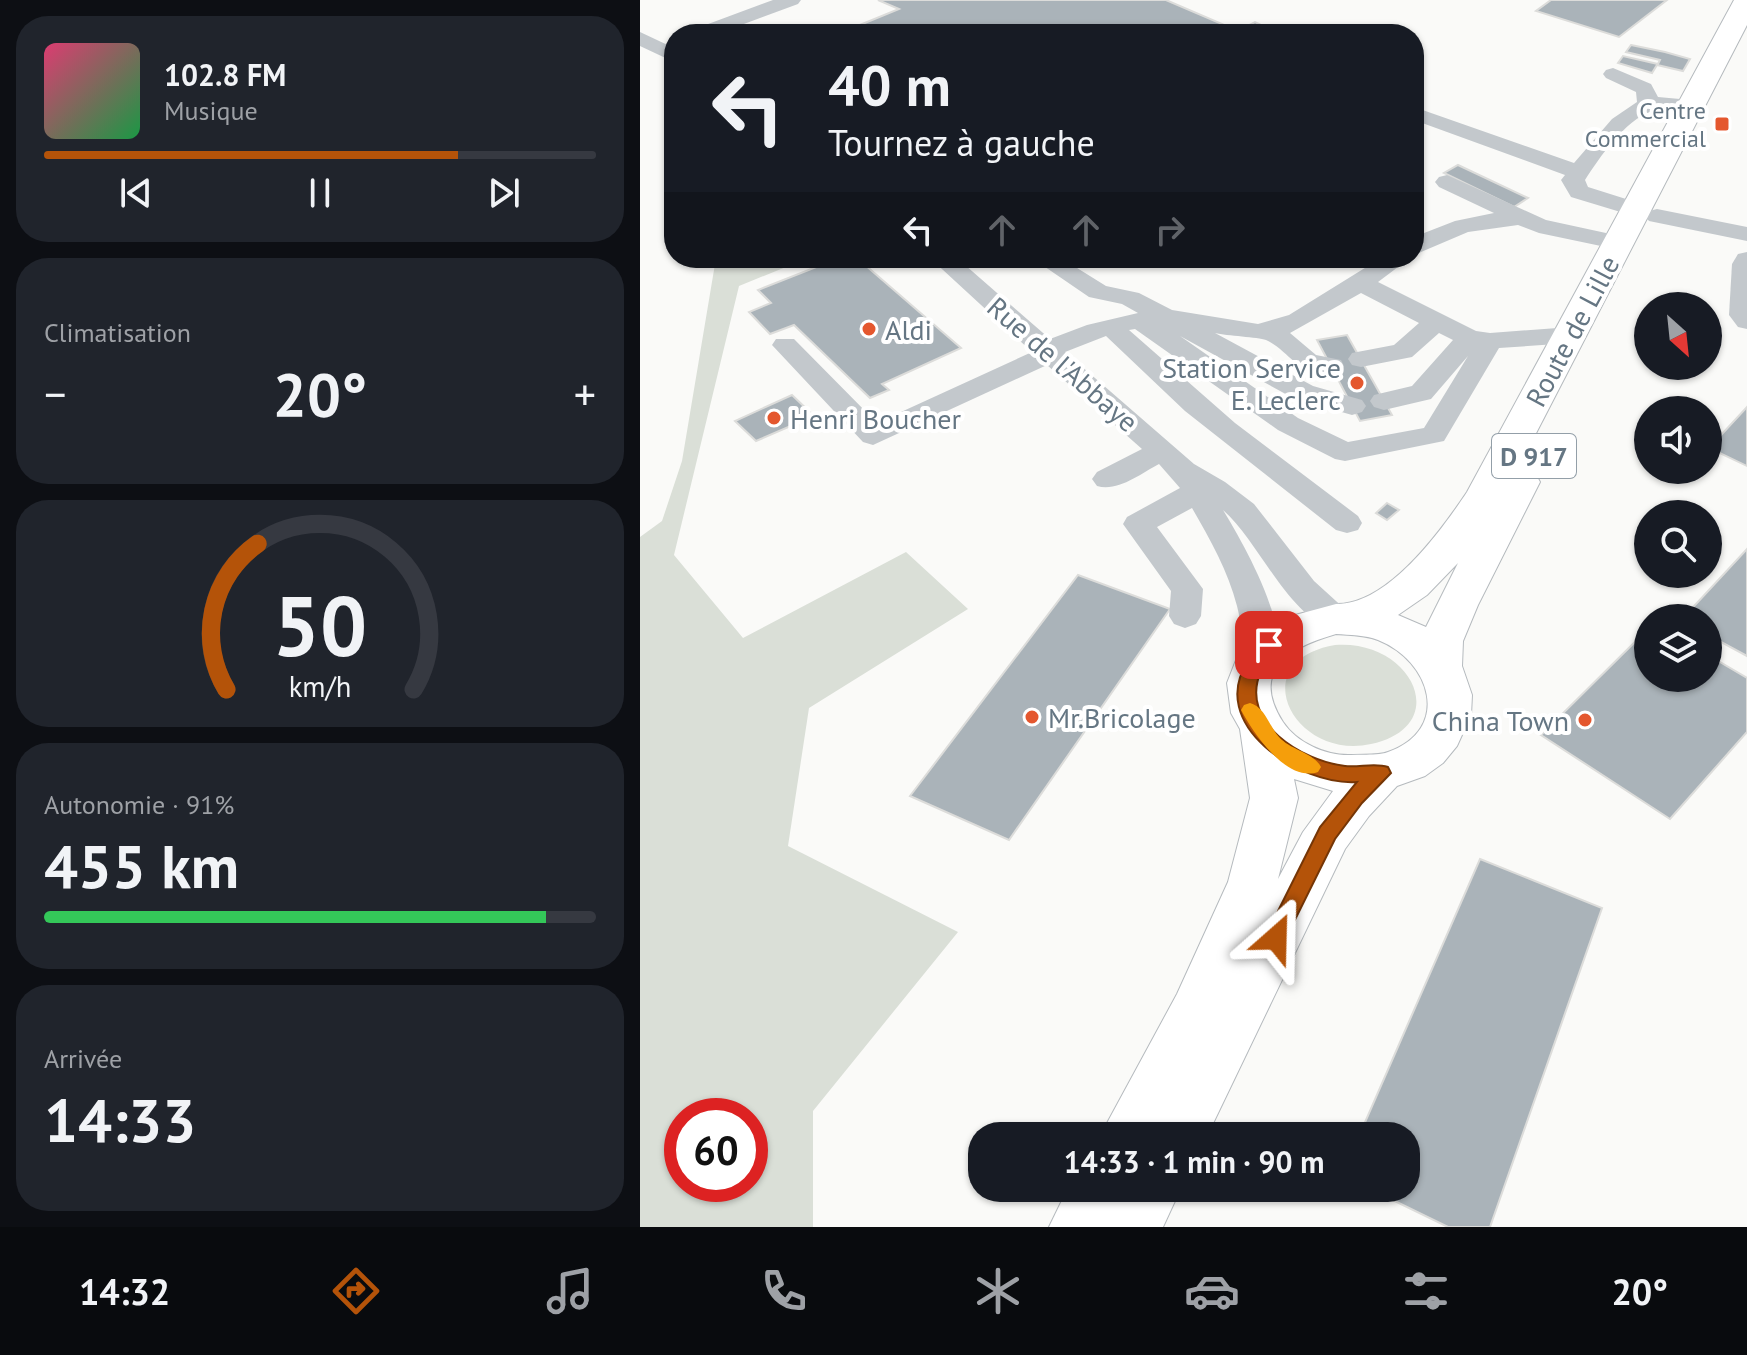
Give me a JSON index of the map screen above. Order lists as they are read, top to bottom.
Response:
{
  "streets": {
    "main road": ["Route de Lille", "D 917"],
    "street": ["Rue de l'Abbaye"]
  },
  "crossings": [
    ["Route de Lille", "Rue de l'Abbaye"]
  ],
  "places": {
    "transit": ["Centre Commercial"],
    "other": [
      "Aldi",
      "Station Service E. Leclerc",
      "Henri Boucher",
      "Mr.Bricolage",
      "China Town"
    ]
  },
  "north": "bottom right",
  "page": {
    "turn": ["40 m", "Tournez à gauche"],
    "song": ["102.8 FM", "Musique"],
    "tile": [
      "Climatisation",
      ["Autonomie · 91%", "455 km"],
      ["Arrivée", "14:33"]
    ],
    "heat": ["−", "20°", "+"],
    "limit": "60",
    "trip": "14:33 · 1 min · 90 m",
    "tabs": ["14:32", "20°"],
    "gauge": ["50", "km/h"]
  }
}
